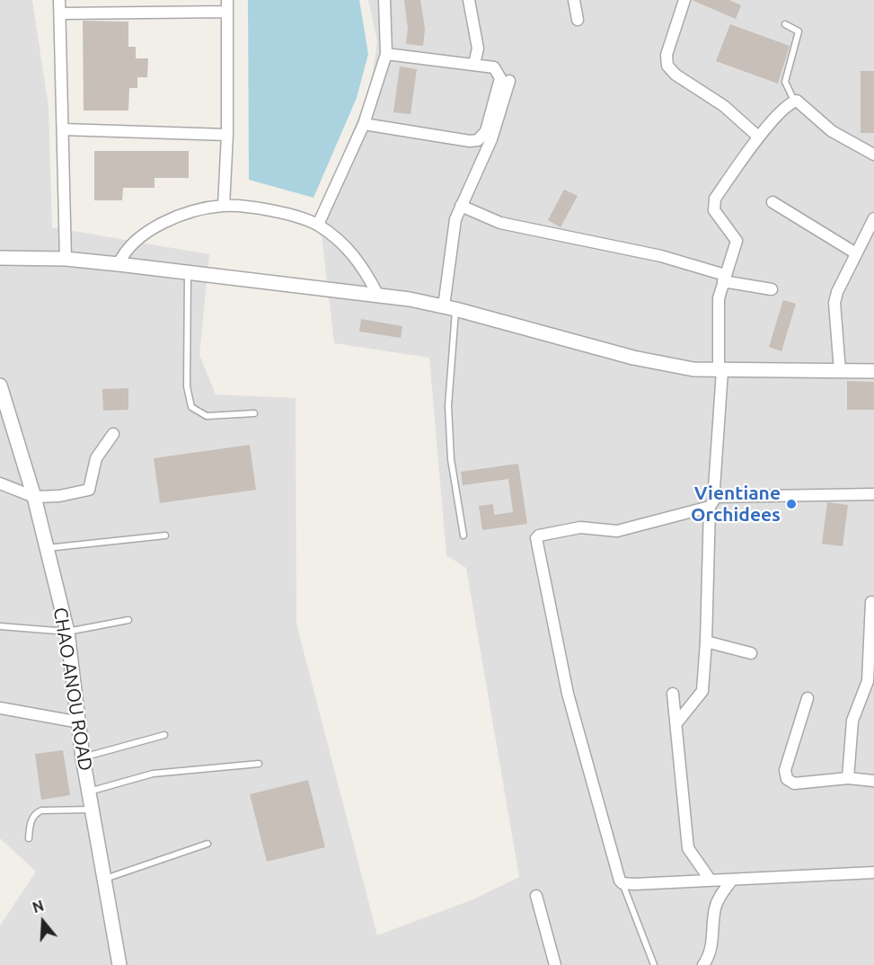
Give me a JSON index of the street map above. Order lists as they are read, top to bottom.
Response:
{
  "streets": {
    "street": ["CHAO ANOU ROAD"]
  },
  "places": ["Vientiane Orchidees"],
  "north": "top"
}
